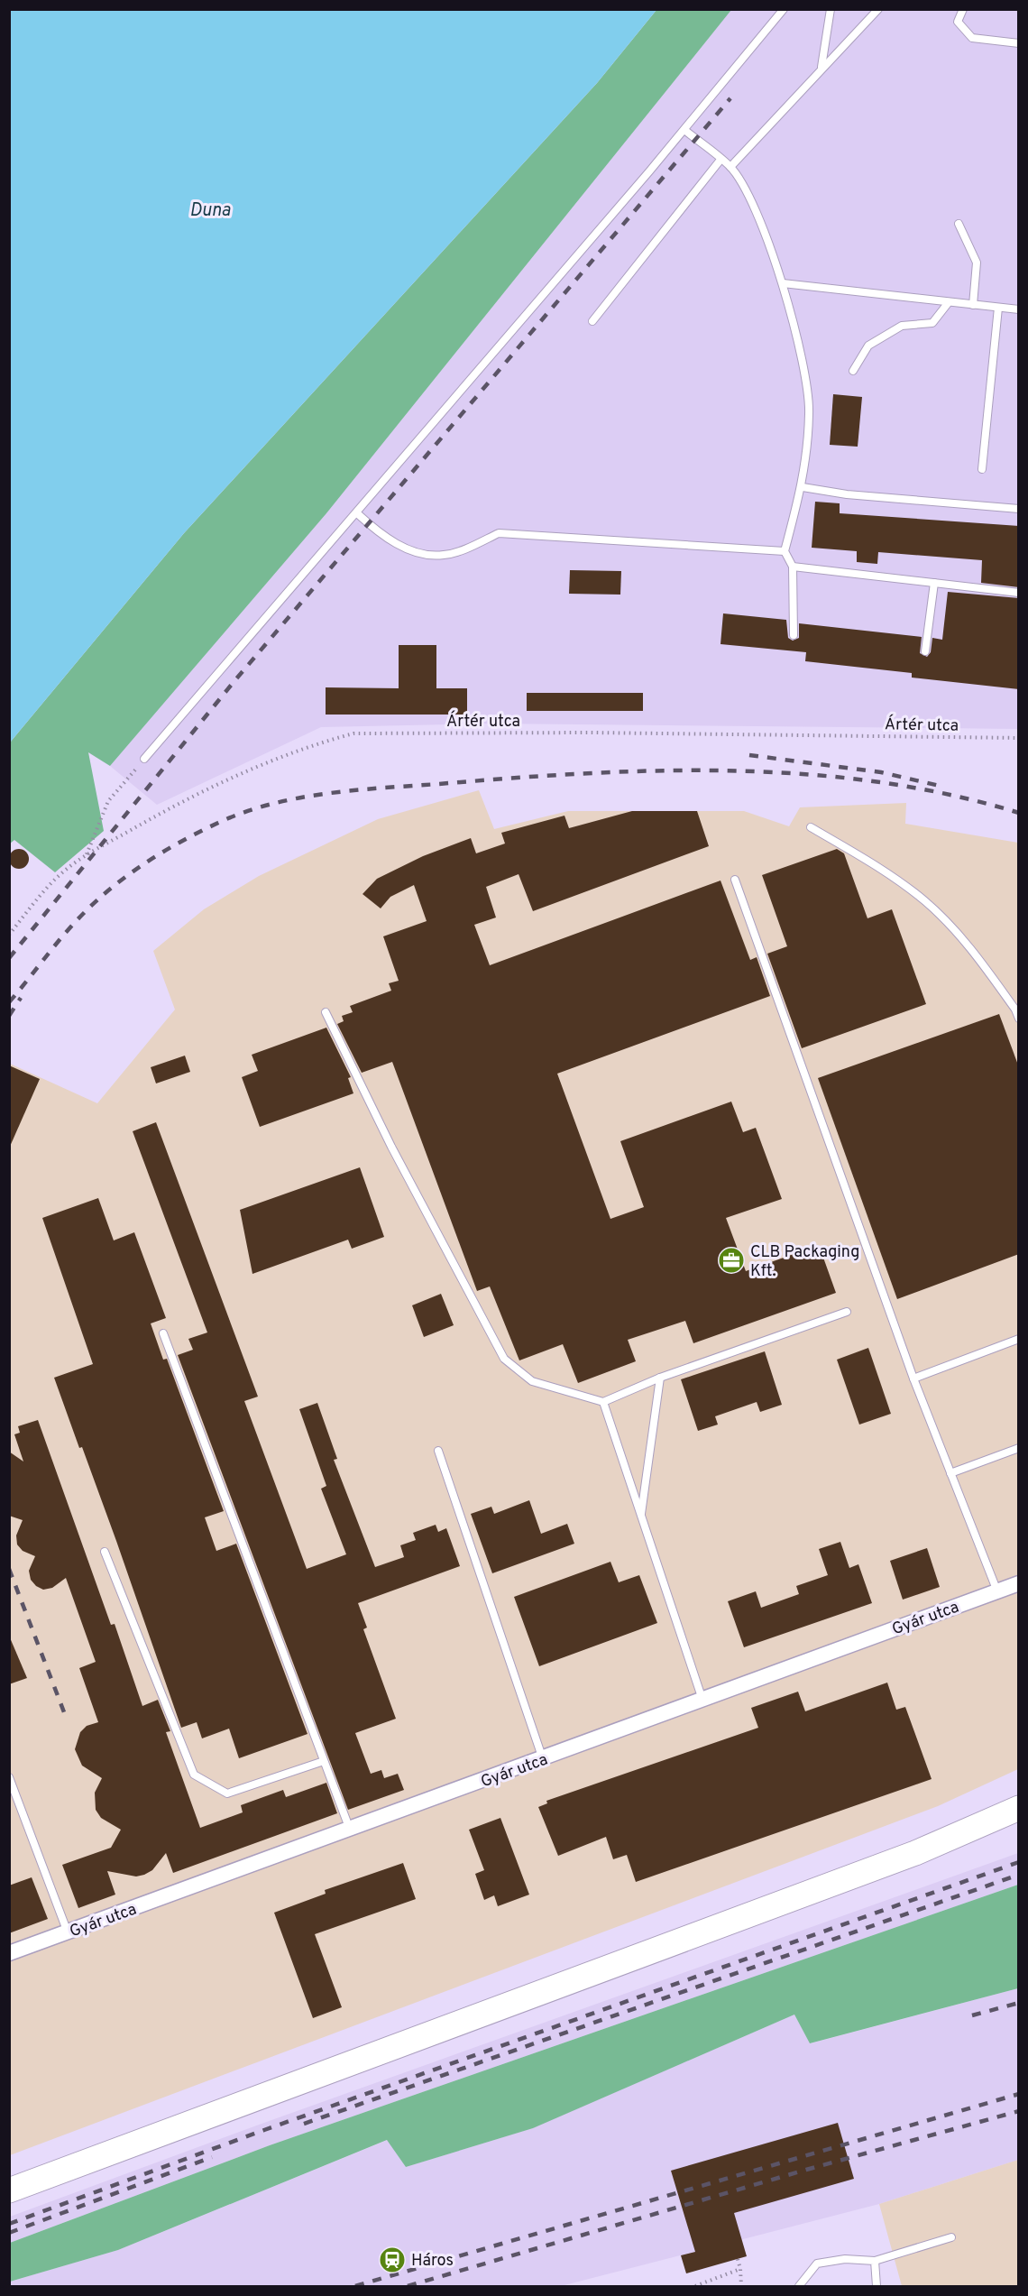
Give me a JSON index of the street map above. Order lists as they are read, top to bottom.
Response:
{
  "streets": {
    "street": ["Gyár utca"],
    "path": ["Ártér utca"]
  },
  "water": ["Duna"],
  "places": {
    "office": ["CLB Packaging Kft."],
    "station": ["Háros"]
  }
}
